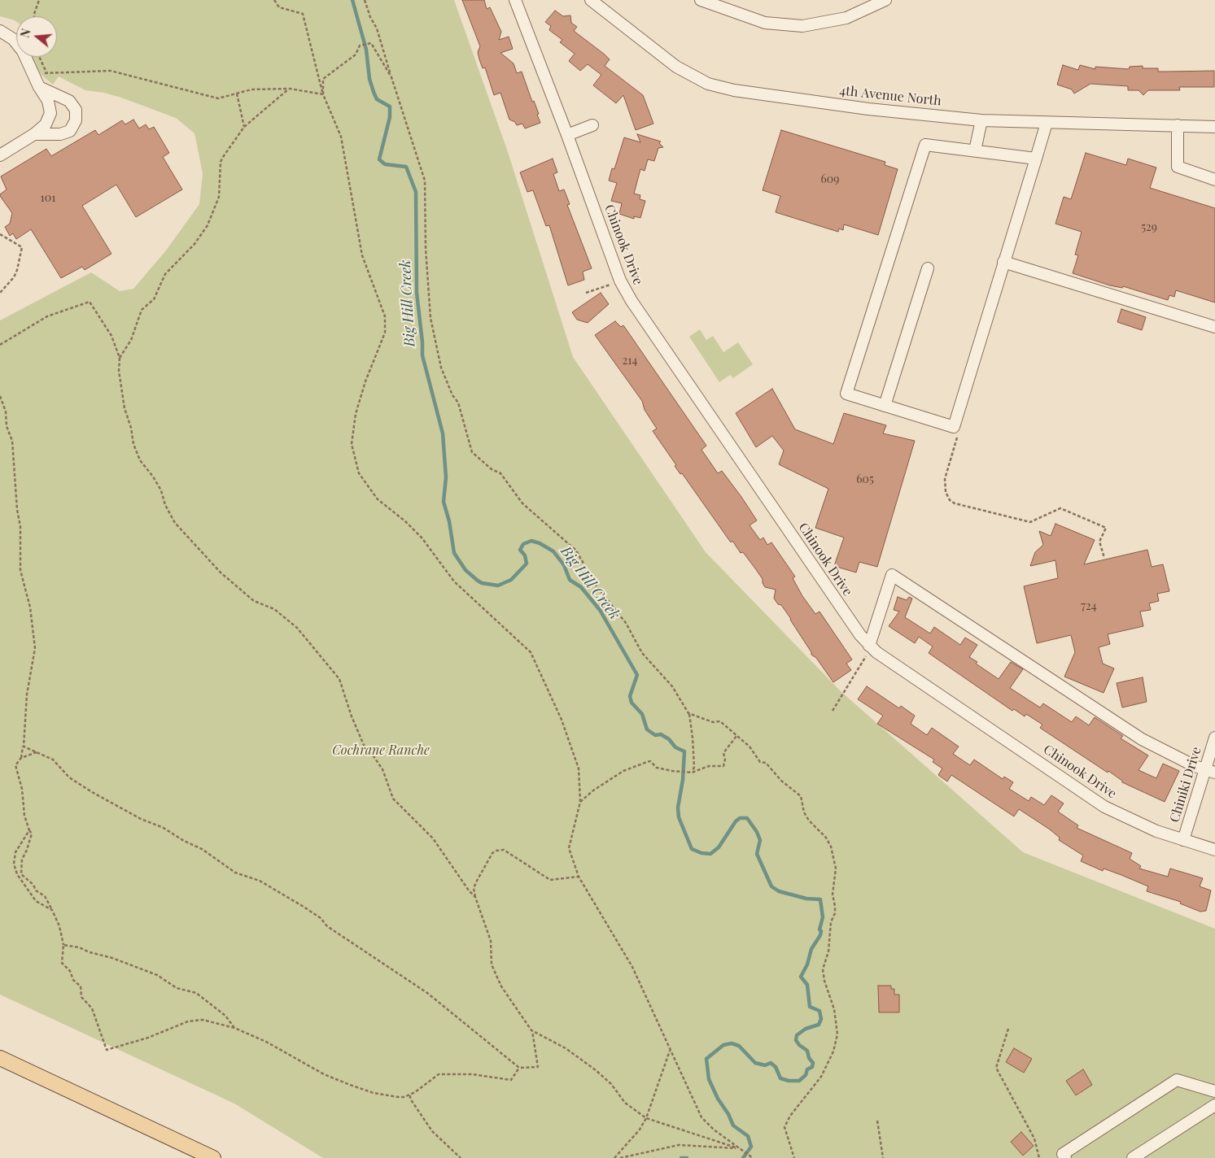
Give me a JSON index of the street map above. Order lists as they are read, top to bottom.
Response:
{
  "streets": {
    "street": ["4th Avenue North", "Chinook Drive", "Chiniki Drive"]
  },
  "crossings": [
    ["Chinook Drive", "Chiniki Drive"]
  ],
  "water": ["Big Hill Creek"],
  "parks": ["Cochrane Ranche"],
  "house_numbers": [
    "609",
    "101",
    "529",
    "214",
    "605",
    "724"
  ],
  "north": "left"
}
